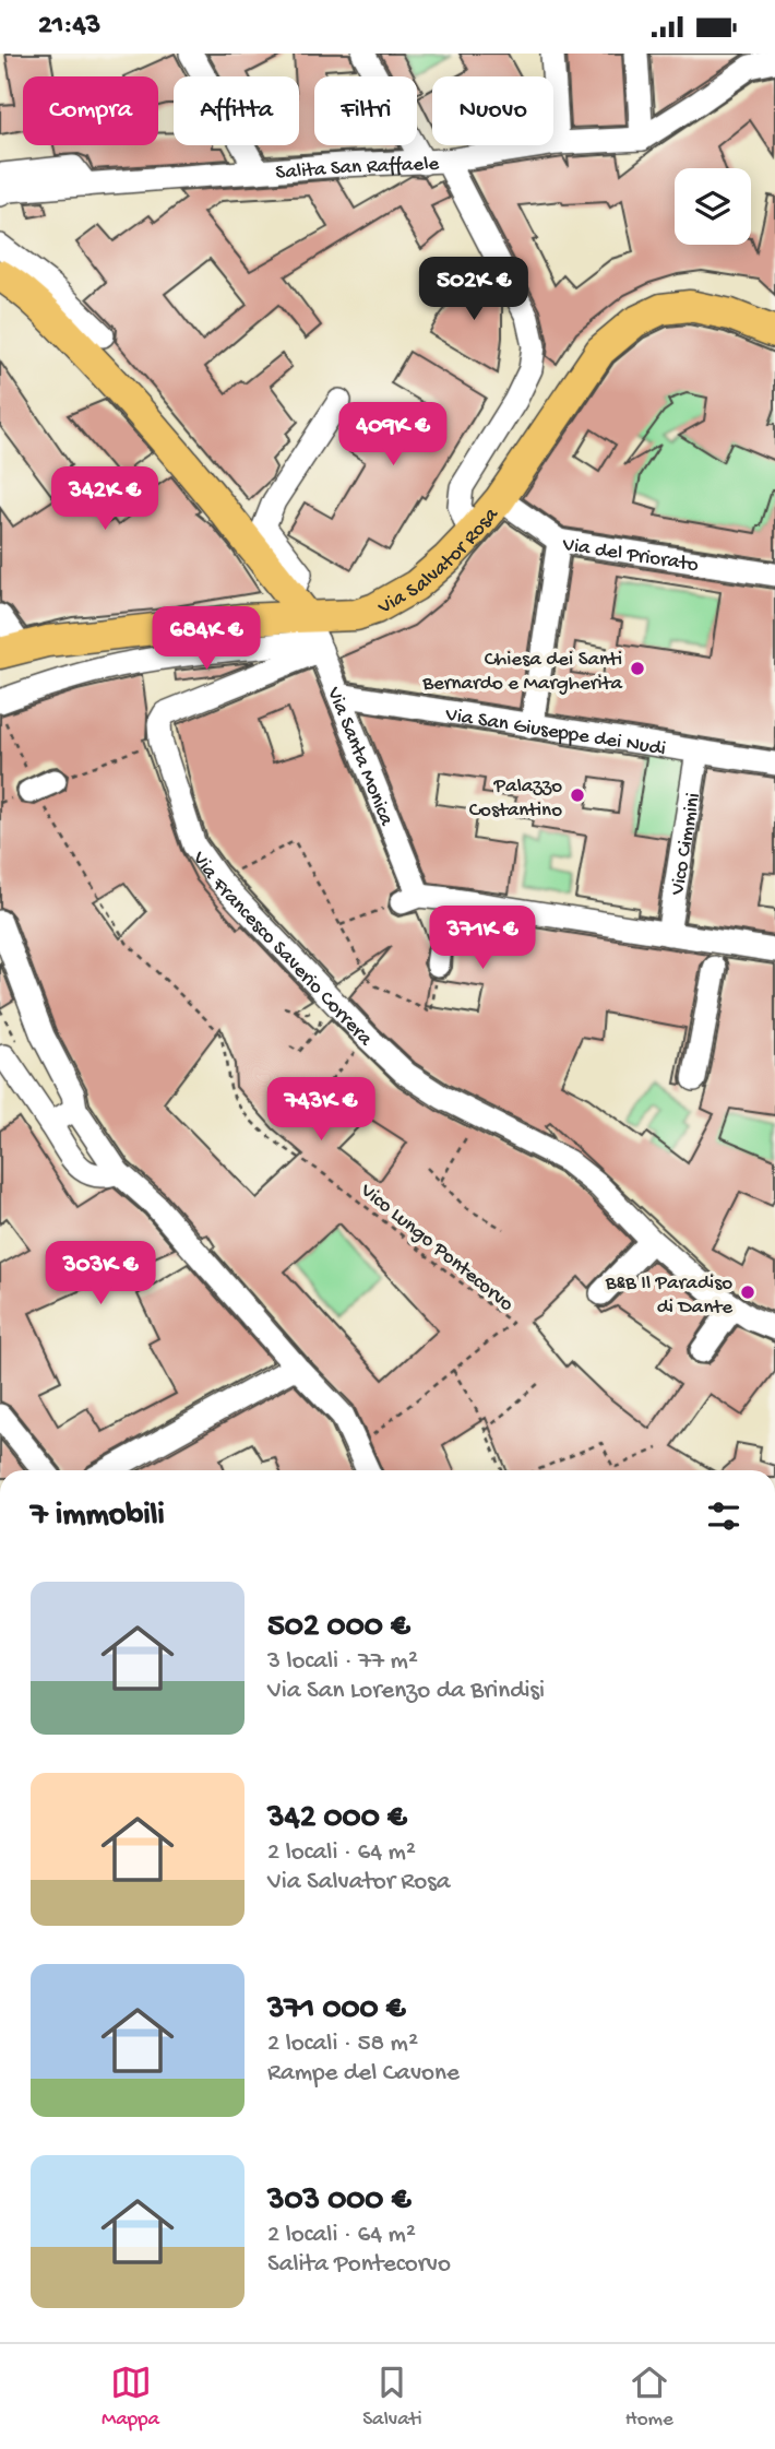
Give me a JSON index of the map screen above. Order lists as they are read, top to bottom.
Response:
{
  "streets": {
    "main road": ["Via Salvator Rosa"],
    "street": [
      "Salita San Raffaele",
      "Via del Priorato",
      "Via San Giuseppe dei Nudi",
      "Via Santa Monica",
      "Vico Cimmini",
      "Via Francesco Saverio Correra"
    ],
    "path": ["Vico Lungo Pontecorvo"]
  },
  "crossings": [
    ["Via del Priorato", "Via Salvator Rosa"],
    ["Via Salvator Rosa", "Via Santa Monica"],
    ["Via San Giuseppe dei Nudi", "Via Santa Monica"],
    ["Via San Giuseppe dei Nudi", "Vico Cimmini"]
  ],
  "places": ["Chiesa dei Santi Bernardo e Margherita", "Palazzo Costantino", "B&B Il Paradiso di Dante"],
  "page": {
    "status": "21:43",
    "chip": [
      "Compra",
      "Affitta",
      "Filtri",
      "Nuovo"
    ],
    "price": [
      "502K €",
      "409K €",
      "342K €",
      "684K €",
      "371K €",
      "743K €",
      "303K €"
    ],
    "heading": "7 immobili",
    "list": [
      {
        "name": "502 000 €",
        "note": "3 locali · 77 m² · Via San Lorenzo da Brindisi"
      },
      {
        "name": "342 000 €",
        "note": "2 locali · 64 m² · Via Salvator Rosa"
      },
      {
        "name": "371 000 €",
        "note": "2 locali · 58 m² · Rampe del Cavone"
      },
      {
        "name": "303 000 €",
        "note": "2 locali · 64 m² · Salita Pontecorvo"
      }
    ],
    "tabs": ["Mappa", "Salvati", "Home"]
  }
}
